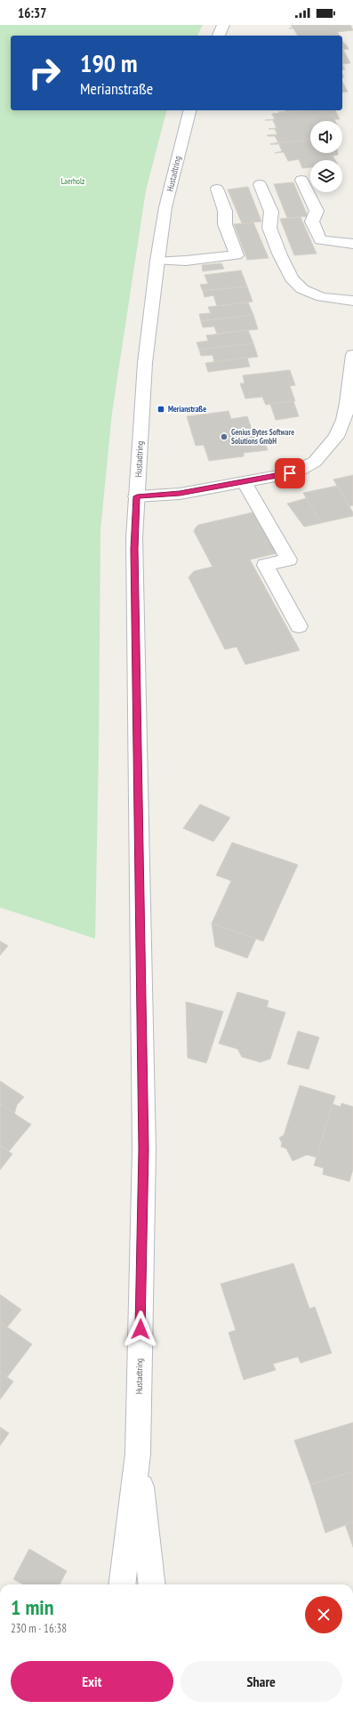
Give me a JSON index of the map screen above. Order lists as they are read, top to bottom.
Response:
{
  "streets": {
    "street": ["Hustadtring"]
  },
  "parks": ["Laerholz"],
  "places": {
    "transit": ["Merianstraße"],
    "other": ["Genius Bytes Software Solutions GmbH"]
  },
  "page": {
    "status": "16:37",
    "turn": ["190 m", "Merianstraße"],
    "heading": ["1 min", "230 m · 16:38"],
    "buttons": ["Exit", "Share"]
  }
}
